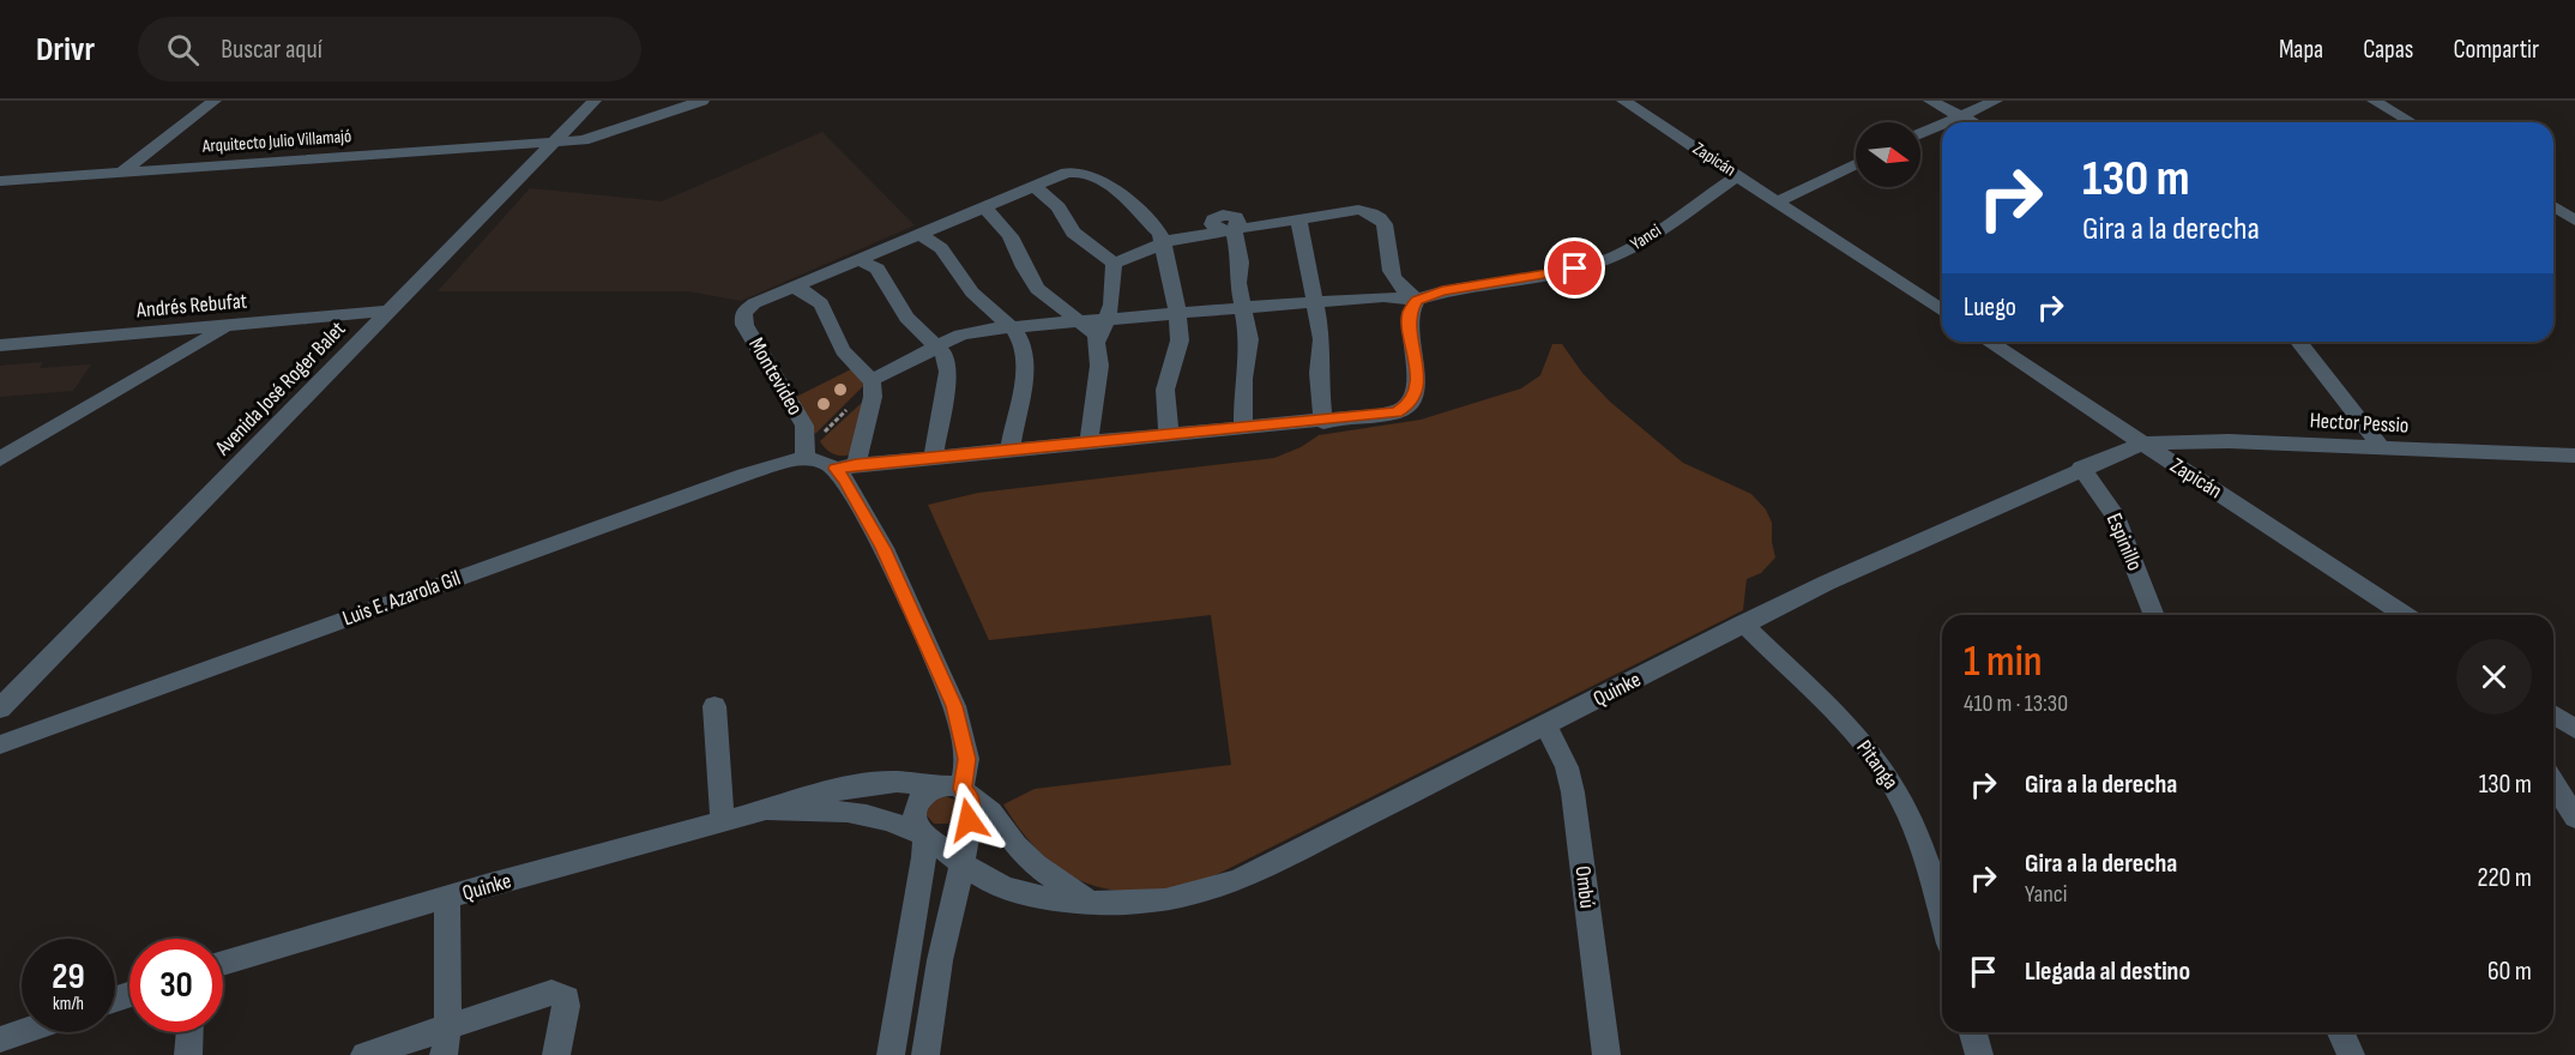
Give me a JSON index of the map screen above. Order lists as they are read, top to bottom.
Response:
{
  "streets": {
    "street": [
      "Arquitecto Julio Villamajó",
      "Zapicán",
      "Yanci",
      "Andrés Rebufat",
      "Montevideo",
      "Avenida José Roger Balet",
      "Hector Pessio",
      "Espinillo",
      "Luis E. Azarola Gil",
      "Quinke",
      "Pitanga",
      "Ombú"
    ]
  },
  "crossings": [
    ["Arquitecto Julio Villamajó", "Avenida José Roger Balet"],
    ["Zapicán", "Yanci"],
    ["Zapicán", "Hector Pessio"],
    ["Zapicán", "Quinke"],
    ["Andrés Rebufat", "Avenida José Roger Balet"],
    ["Montevideo", "Luis E. Azarola Gil"],
    ["Hector Pessio", "Quinke"],
    ["Espinillo", "Quinke"],
    ["Quinke", "Pitanga"],
    ["Quinke", "Ombú"]
  ],
  "north": "right",
  "page": {
    "header": "Drivr",
    "search": "Buscar aquí",
    "nav": ["Mapa", "Capas", "Compartir"],
    "turn": ["130 m", "Gira a la derecha"],
    "then": "Luego",
    "heading": ["1 min", "410 m · 13:30"],
    "list": [
      {
        "name": "Gira a la derecha",
        "value": "130 m"
      },
      {
        "name": "Gira a la derecha",
        "note": "Yanci",
        "value": "220 m"
      },
      {
        "name": "Llegada al destino",
        "value": "60 m"
      }
    ],
    "speed": "29 km/h",
    "limit": "30"
  }
}
